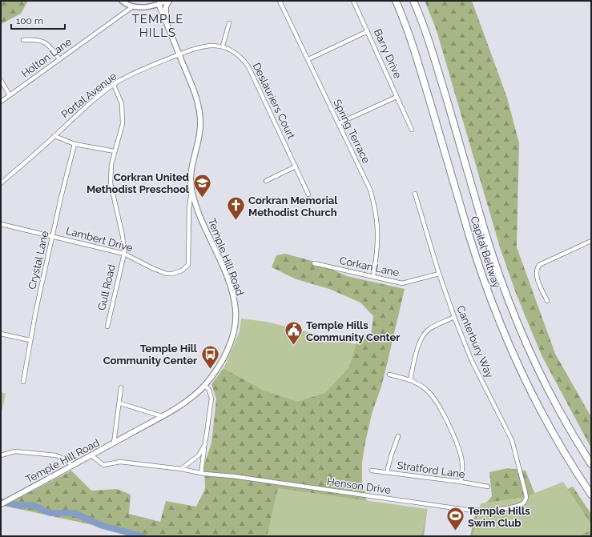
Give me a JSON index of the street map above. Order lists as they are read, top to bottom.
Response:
{
  "streets": {
    "highway": ["Capital Beltway"],
    "main road": ["Temple Hill Road"],
    "street": [
      "Barry Drive",
      "Holton Lane",
      "Portal Avenue",
      "Deslauriers Court",
      "Spring Terrace",
      "Lambert Drive",
      "Crystal Lane",
      "Corkan Lane",
      "Gull Road",
      "Canterbury Way",
      "Stratford Lane",
      "Henson Drive"
    ]
  },
  "crossings": [
    ["Portal Avenue", "Deslauriers Court"],
    ["Portal Avenue", "Temple Hill Road"],
    ["Portal Avenue", "Gull Road"],
    ["Spring Terrace", "Corkan Lane"],
    ["Lambert Drive", "Temple Hill Road"],
    ["Lambert Drive", "Crystal Lane"],
    ["Lambert Drive", "Gull Road"],
    ["Temple Hill Road", "Henson Drive"],
    ["Corkan Lane", "Canterbury Way"],
    ["Canterbury Way", "Henson Drive"]
  ],
  "districts": ["TEMPLE HILLS"],
  "places": {
    "school or university": ["Corkran United Methodist Preschool"],
    "church": ["Corkran Memorial Methodist Church"],
    "public building": ["Temple Hills Community Center"],
    "bus stop": ["Temple Hill Community Center"],
    "sports": ["Temple Hills Swim Club"]
  },
  "scale_bar": "100 m"
}
